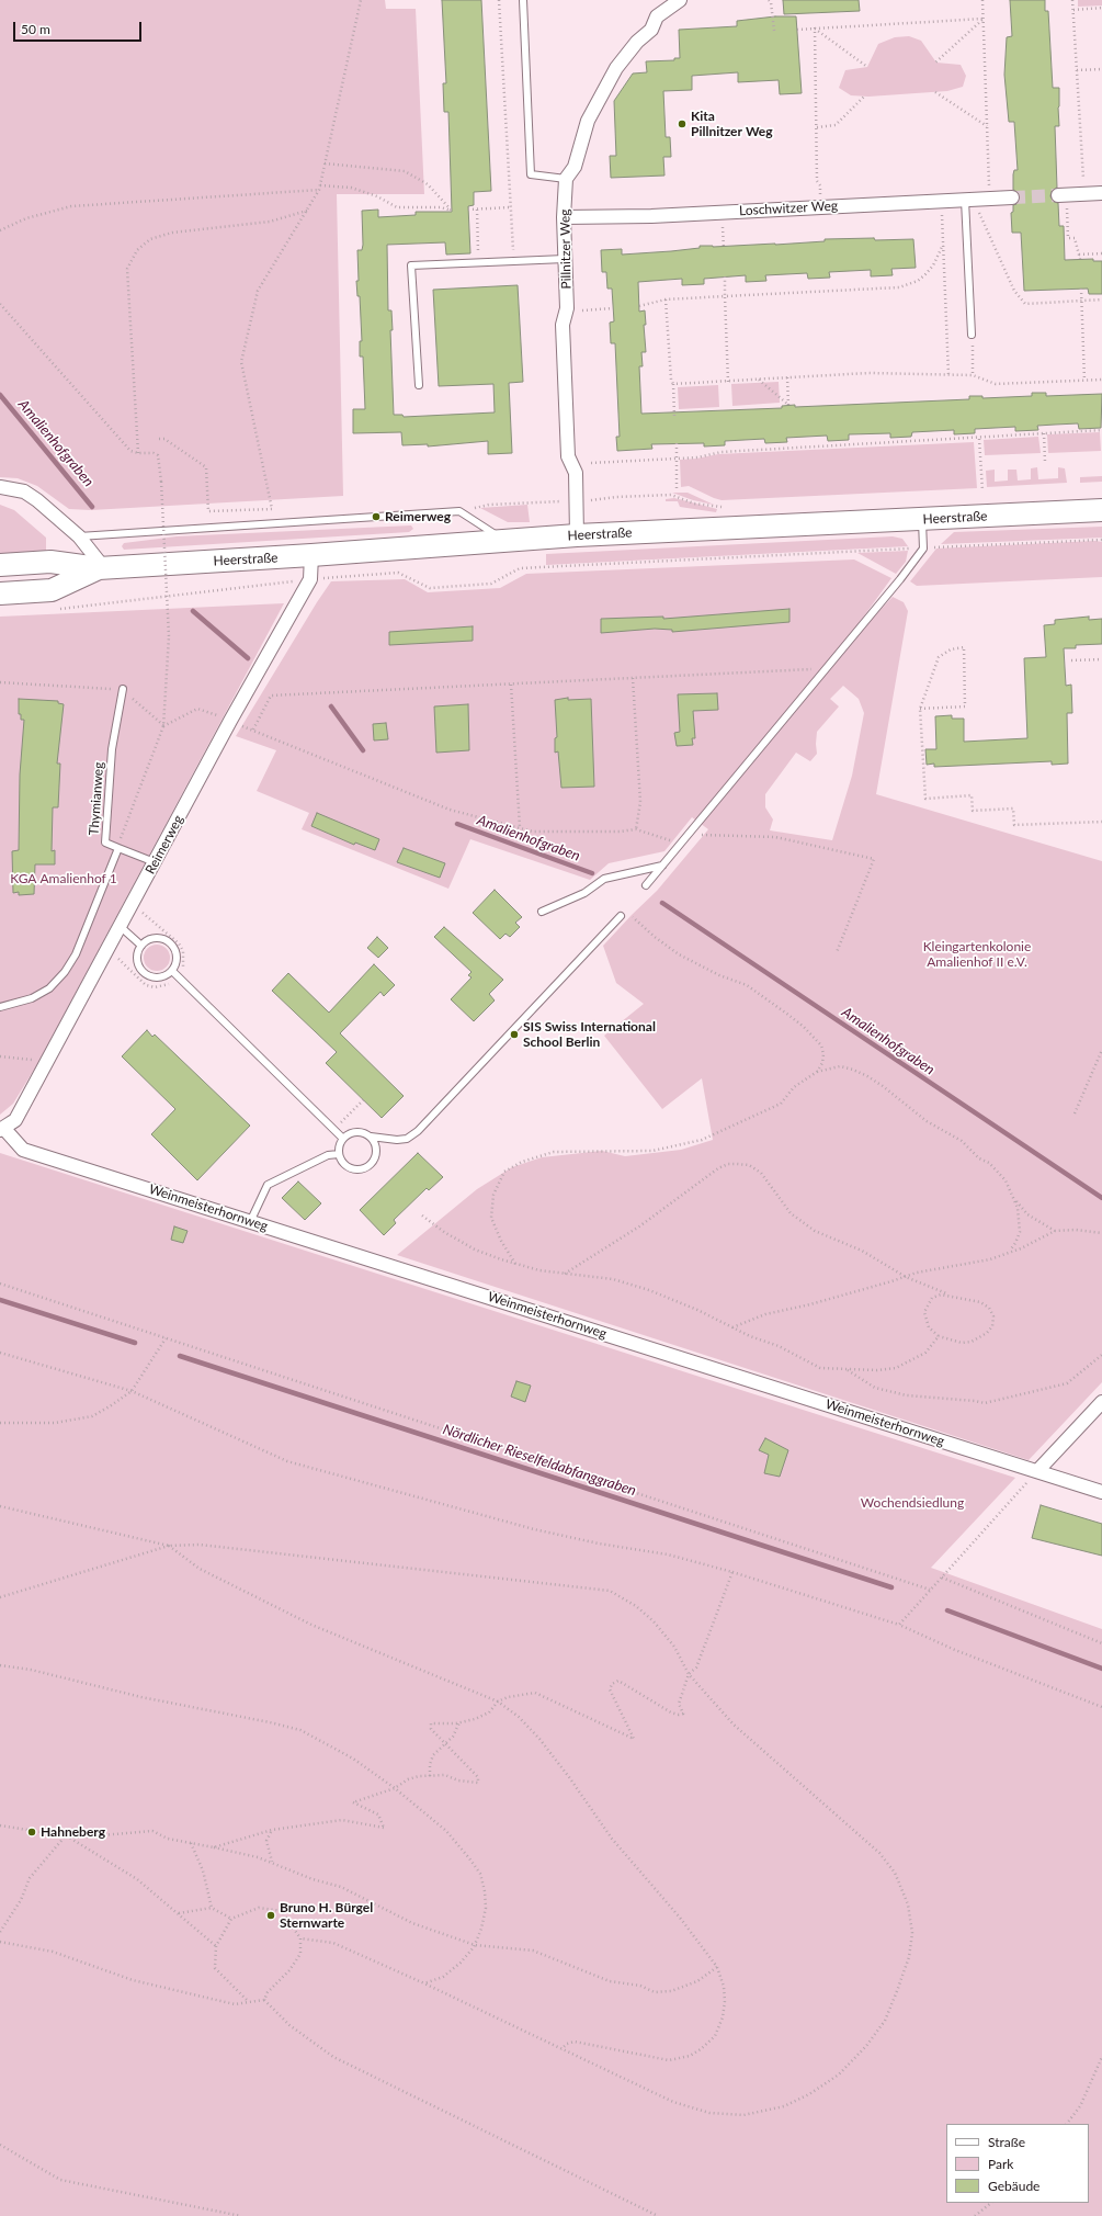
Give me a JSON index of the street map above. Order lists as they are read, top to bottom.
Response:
{
  "streets": {
    "main road": ["Heerstraße"],
    "street": [
      "Loschwitzer Weg",
      "Pillnitzer Weg",
      "Reimerweg",
      "Weinmeisterhornweg"
    ],
    "lane": ["Thymianweg"]
  },
  "crossings": [
    ["Loschwitzer Weg", "Pillnitzer Weg"],
    ["Pillnitzer Weg", "Heerstraße"],
    ["Heerstraße", "Reimerweg"],
    ["Reimerweg", "Weinmeisterhornweg"]
  ],
  "water": ["Amalienhofgraben", "Nördlicher Rieselfeldabfanggraben"],
  "parks": ["KGA Amalienhof 1", "Kleingartenkolonie Amalienhof II e.V.", "Wochendsiedlung"],
  "places": [
    "Kita Pillnitzer Weg",
    "Reimerweg",
    "SIS Swiss International School Berlin",
    "Hahneberg",
    "Bruno H. Bürgel Sternwarte"
  ],
  "legend": ["Straße", "Park", "Gebäude"],
  "scale_bar": "50 m"
}
